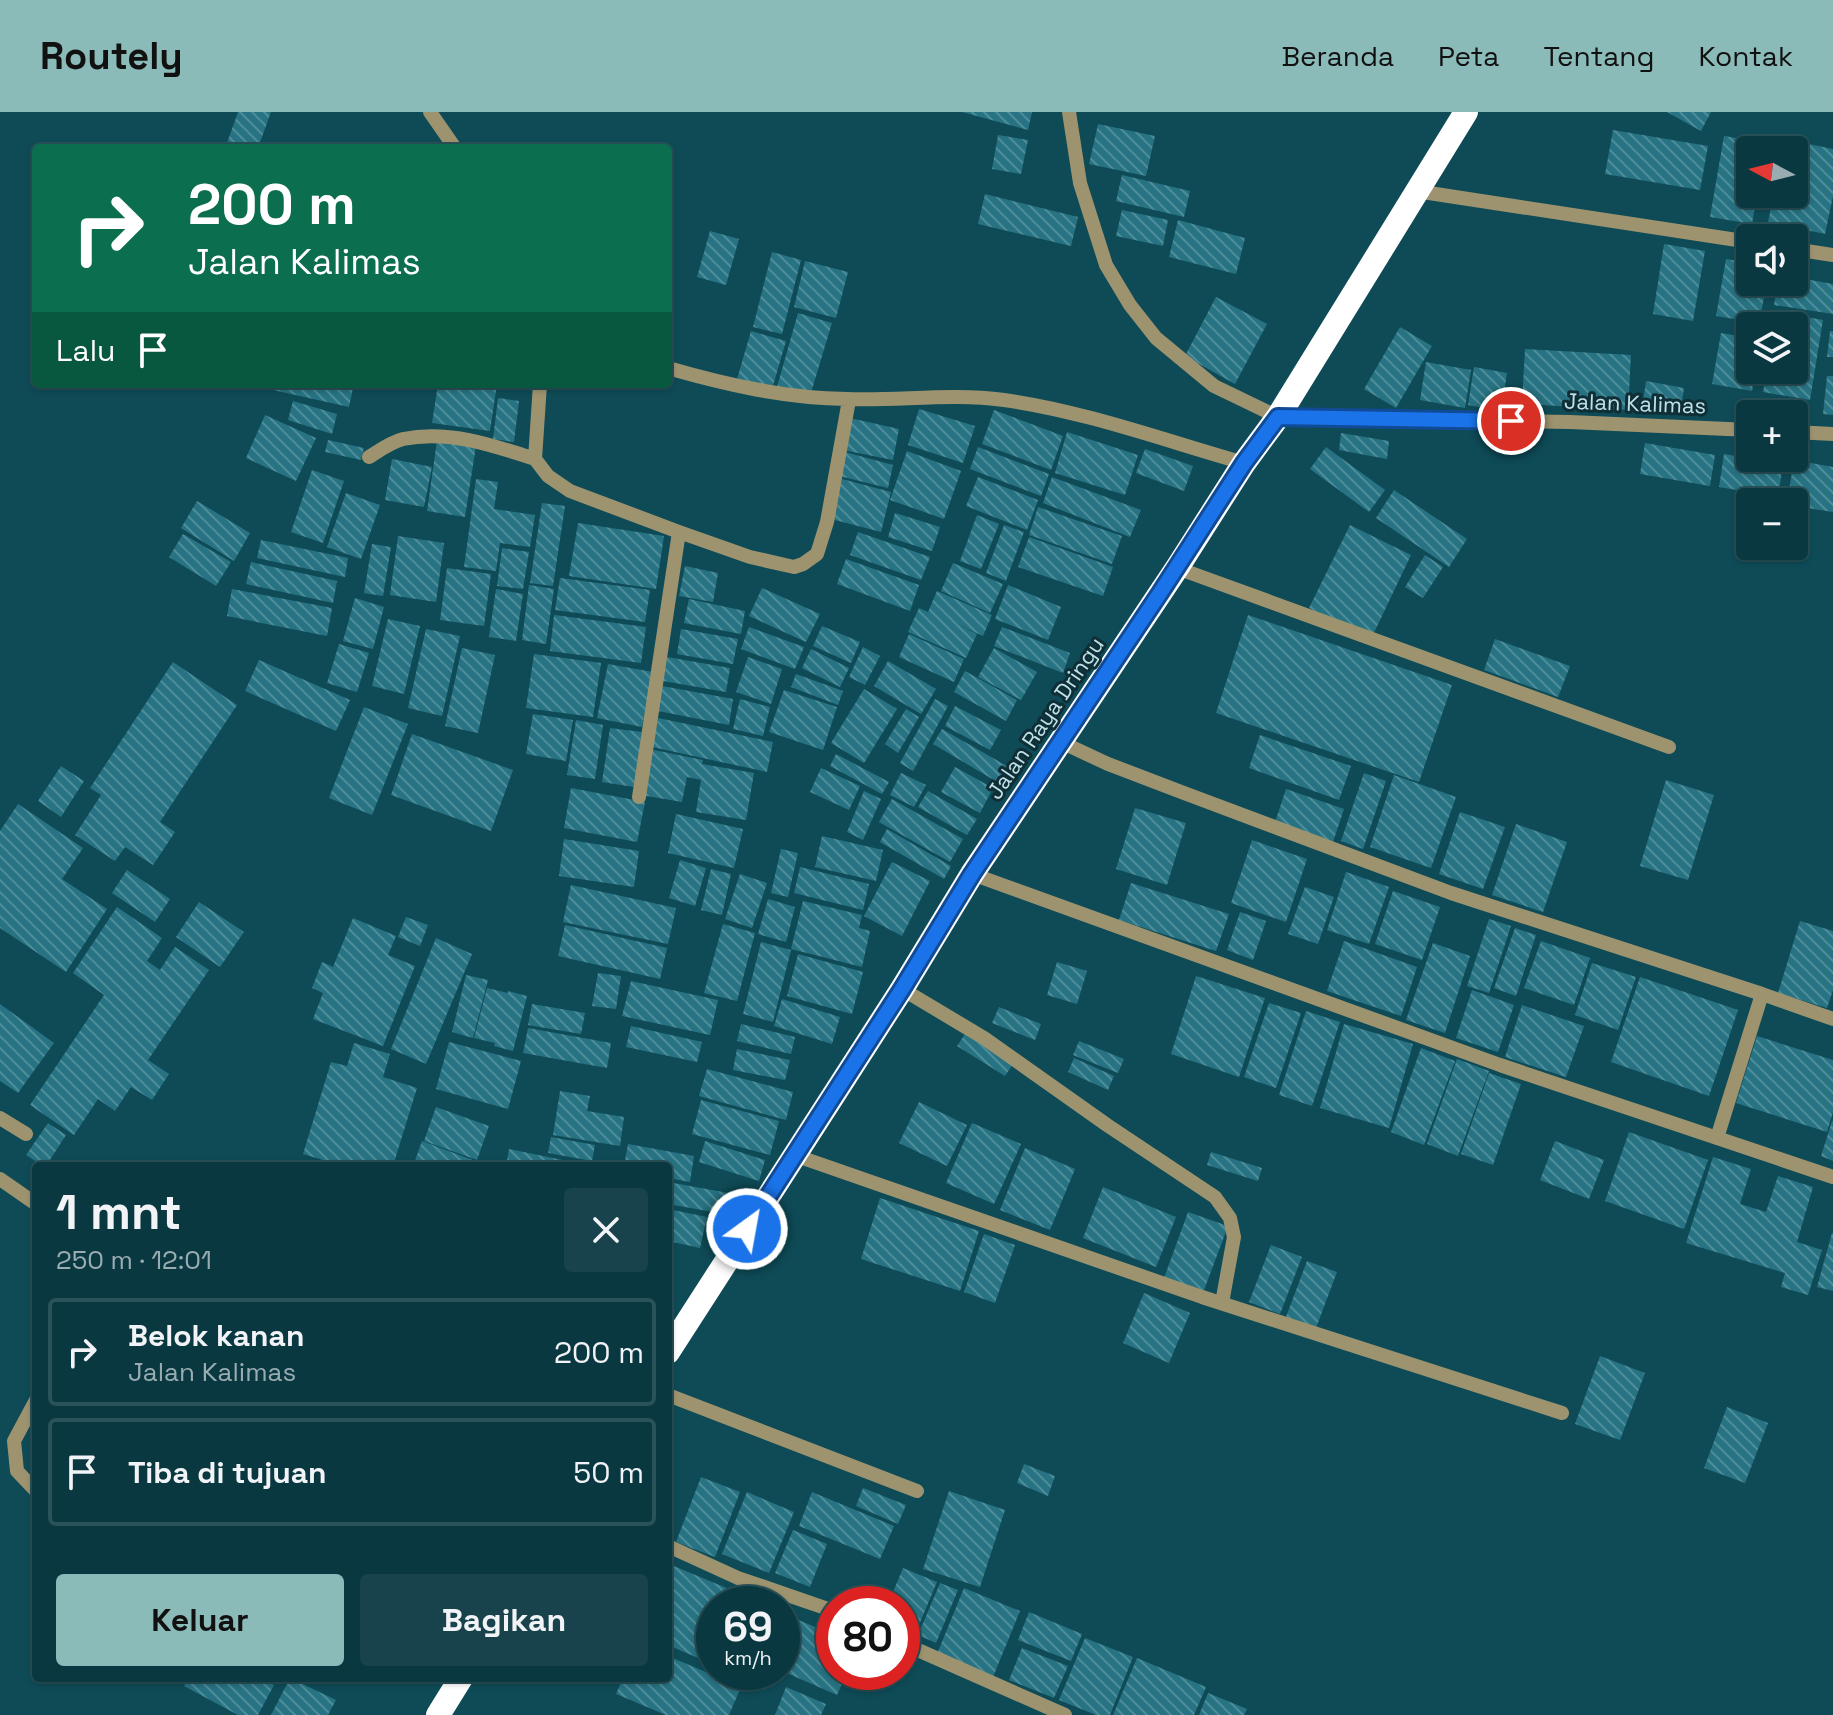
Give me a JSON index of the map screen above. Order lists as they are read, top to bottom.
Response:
{
  "streets": {
    "highway": ["Jalan Raya Dringu"],
    "street": ["Jalan Kalimas"]
  },
  "crossings": [
    ["Jalan Kalimas", "Jalan Raya Dringu"]
  ],
  "north": "left",
  "page": {
    "header": "Routely",
    "nav": [
      "Beranda",
      "Peta",
      "Tentang",
      "Kontak"
    ],
    "map_buttons": ["+", "−"],
    "turn": ["200 m", "Jalan Kalimas"],
    "then": "Lalu",
    "heading": ["1 mnt", "250 m · 12:01"],
    "list": [
      {
        "name": "Belok kanan",
        "note": "Jalan Kalimas",
        "value": "200 m"
      },
      {
        "name": "Tiba di tujuan",
        "value": "50 m"
      }
    ],
    "buttons": ["Keluar", "Bagikan"],
    "speed": "69 km/h",
    "limit": "80"
  }
}
